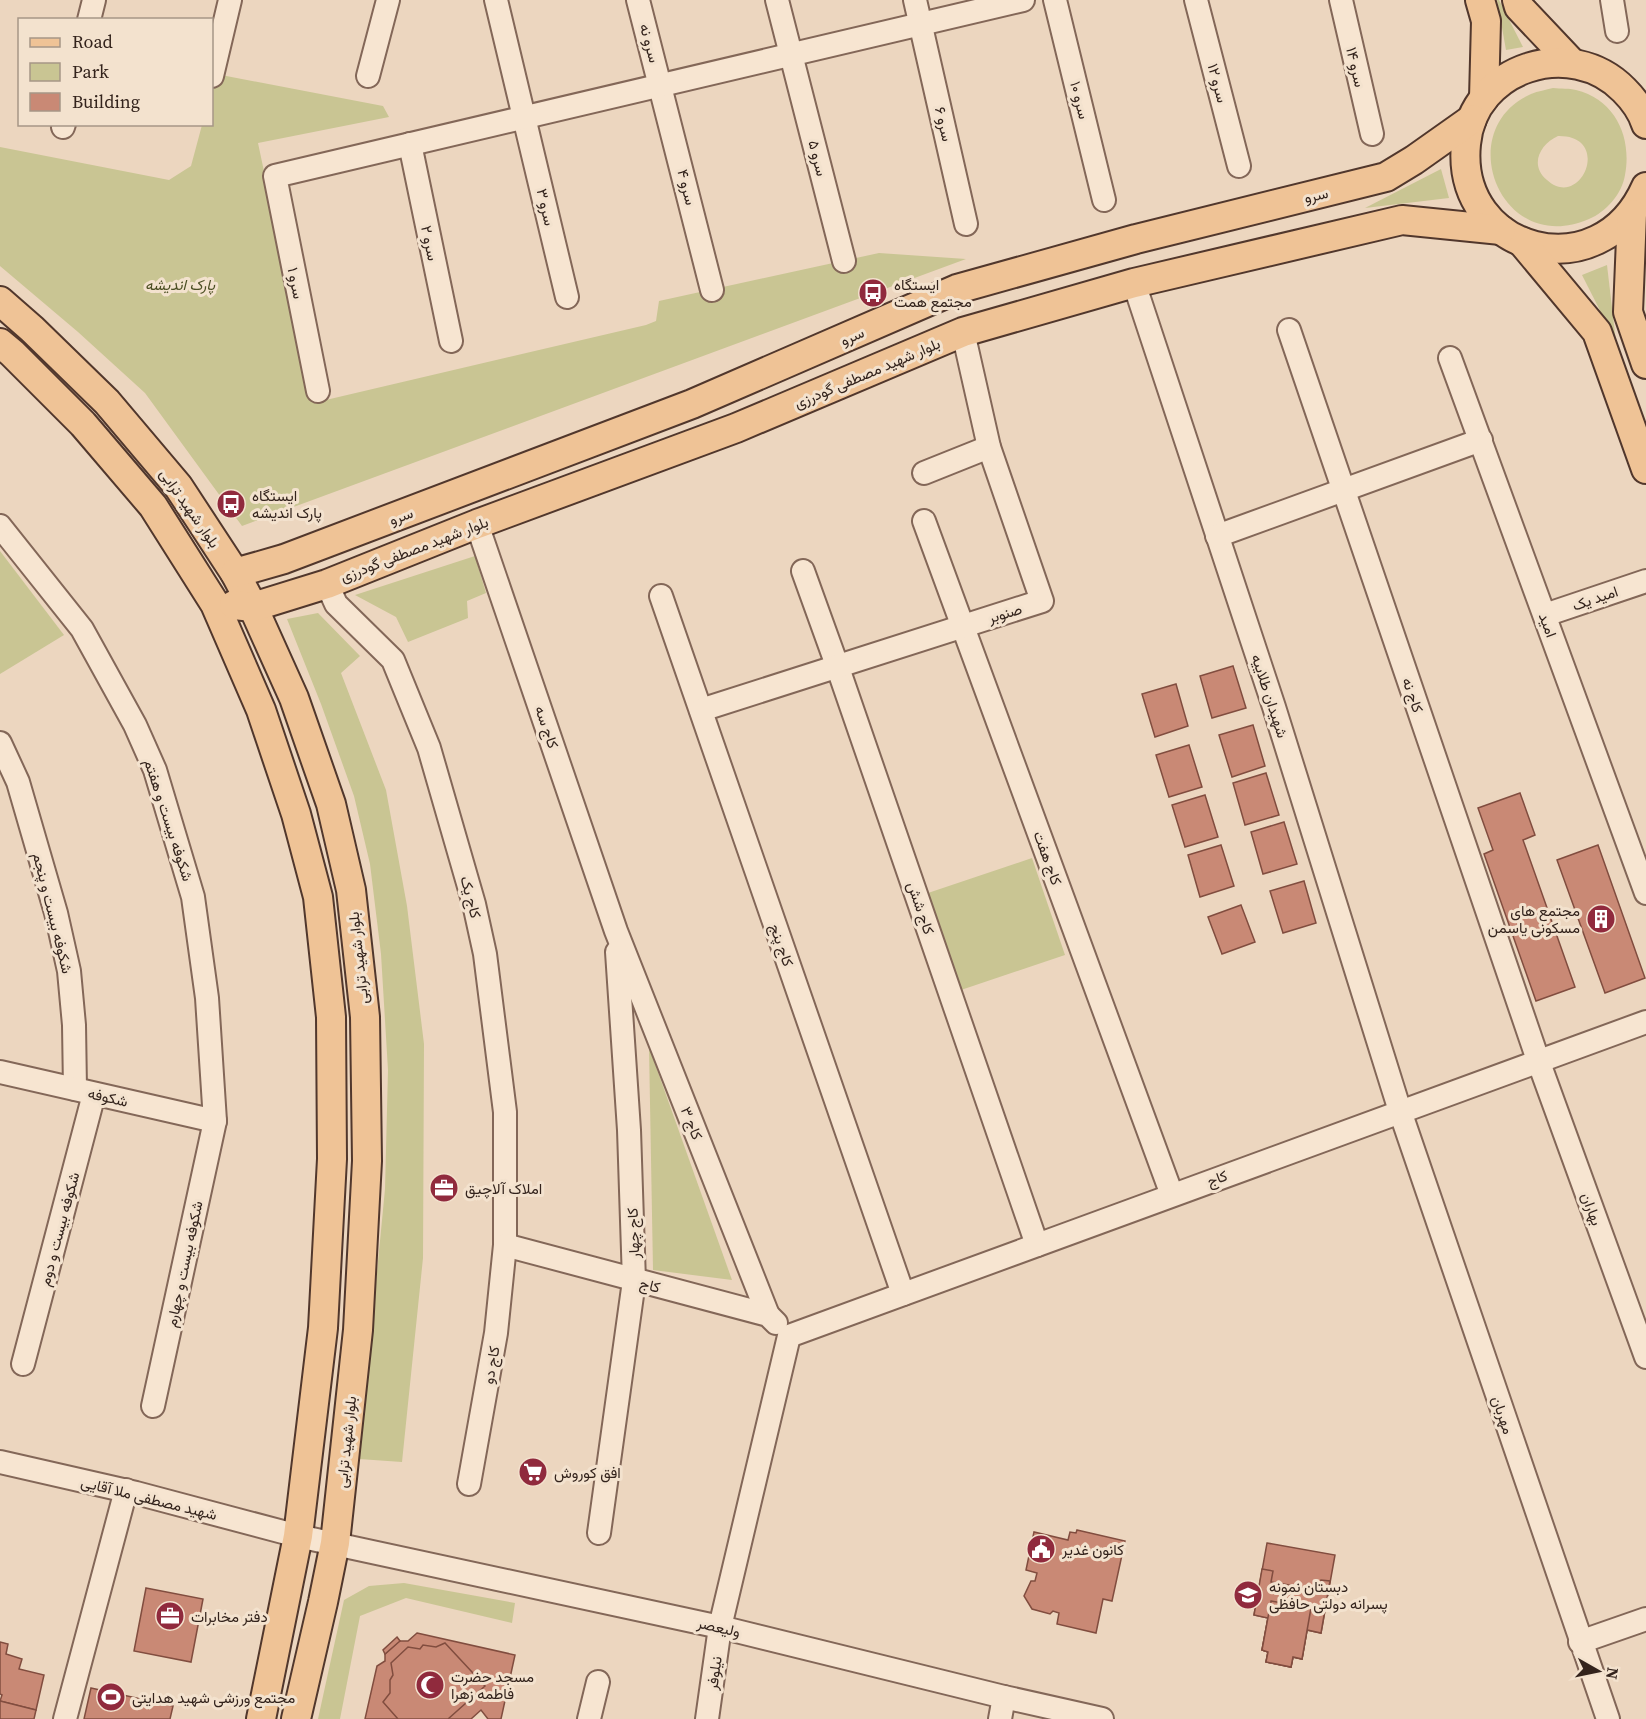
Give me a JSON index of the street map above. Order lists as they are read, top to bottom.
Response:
{
  "streets": {
    "main road": ["سرو", "بلوار شهید مصطفی گودرزی", "بلوار شهید ترابی"],
    "street": [
      "سرو نه",
      "سرو ۱۴",
      "سرو ۱۲",
      "سرو ۱۰",
      "سرو ۶",
      "سرو ۵",
      "سرو ۴",
      "سرو ۳",
      "سرو ۲",
      "سرو ۱",
      "امید یک",
      "صنوبر",
      "امید",
      "کاج نه",
      "شهیدان طلاییه",
      "کاج سه",
      "شکوفه بیست و هفتم",
      "کاج هفت",
      "کاج یک",
      "کاج شش",
      "شکوفه بیست و پنجم",
      "کاج پنج",
      "شکوفه",
      "کاج ۳",
      "کاج",
      "بهاران",
      "شکوفه بیست و دوم",
      "کاج چهار",
      "شکوفه بیست و چهارم",
      "کاج دو",
      "مهربان",
      "شهید مصطفی ملا آقایی",
      "ولیعصر",
      "نیلوفر"
    ]
  },
  "crossings": [
    ["سرو نه", "سرو ۴"],
    ["سرو", "بلوار شهید ترابی"],
    ["سرو ۲", "سرو ۱"],
    ["بلوار شهید مصطفی گودرزی", "بلوار شهید ترابی"],
    ["بلوار شهید مصطفی گودرزی", "صنوبر"],
    ["بلوار شهید مصطفی گودرزی", "شهیدان طلاییه"],
    ["بلوار شهید مصطفی گودرزی", "کاج سه"],
    ["بلوار شهید مصطفی گودرزی", "کاج یک"],
    ["بلوار شهید ترابی", "شهید مصطفی ملا آقایی"],
    ["بلوار شهید ترابی", "ولیعصر"],
    ["امید یک", "امید"],
    ["صنوبر", "کاج هفت"],
    ["صنوبر", "کاج شش"],
    ["صنوبر", "کاج پنج"],
    ["کاج نه", "کاج"],
    ["کاج نه", "بهاران"],
    ["شهیدان طلاییه", "کاج"],
    ["شهیدان طلاییه", "مهربان"],
    ["کاج سه", "کاج ۳"],
    ["کاج سه", "کاج چهار"],
    ["شکوفه بیست و هفتم", "شکوفه"],
    ["شکوفه بیست و هفتم", "شکوفه بیست و چهارم"],
    ["کاج هفت", "کاج"],
    ["کاج یک", "کاج"],
    ["کاج یک", "کاج دو"],
    ["کاج شش", "کاج"],
    ["شکوفه بیست و پنجم", "شکوفه"],
    ["شکوفه بیست و پنجم", "شکوفه بیست و دوم"],
    ["کاج پنج", "کاج"],
    ["شکوفه", "شکوفه بیست و دوم"],
    ["شکوفه", "شکوفه بیست و چهارم"],
    ["کاج ۳", "کاج"],
    ["کاج ۳", "کاج چهار"],
    ["کاج", "بهاران"],
    ["کاج", "کاج چهار"],
    ["کاج", "کاج دو"],
    ["کاج", "مهربان"],
    ["شهید مصطفی ملا آقایی", "ولیعصر"],
    ["ولیعصر", "نیلوفر"]
  ],
  "parks": ["پارک اندیشه"],
  "places": {
    "bus stop": ["ایستگاه مجتمع همت", "ایستگاه پارک اندیشه"],
    "building": ["مجتمع های مسکونی یاسمن"],
    "office": ["املاک آلاچیق", "دفتر مخابرات"],
    "supermarket": ["افق کوروش"],
    "public building": ["کانون غدیر"],
    "school or university": ["دبستان نمونه پسرانه دولتی حافظی"],
    "mosque": ["مسجد حضرت فاطمه زهرا"],
    "sports": ["مجتمع ورزشی شهید هدایتی"]
  },
  "legend": ["Road", "Park", "Building"],
  "north": "right"
}
